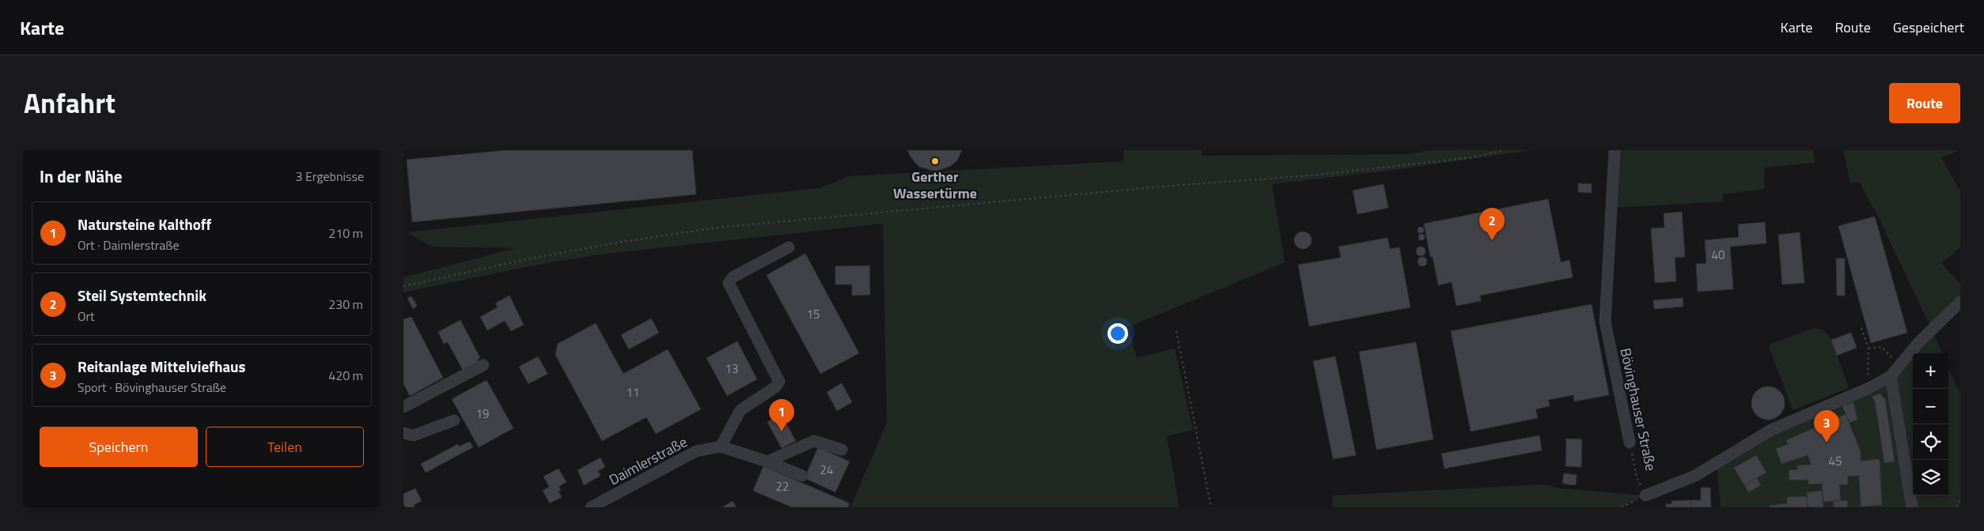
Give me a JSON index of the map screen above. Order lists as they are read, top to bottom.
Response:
{
  "streets": {
    "street": ["Bövinghauser Straße", "Daimlerstraße"]
  },
  "places": ["Gerther Wassertürme"],
  "house_numbers": [
    "40",
    "15",
    "13",
    "11",
    "19",
    "45",
    "24",
    "22"
  ],
  "page": {
    "header": "Karte",
    "nav": ["Karte", "Route", "Gespeichert"],
    "title": "Anfahrt",
    "buttons": [
      "Route",
      ["Speichern", "Teilen"]
    ],
    "heading": ["In der Nähe", "3 Ergebnisse"],
    "list": [
      {
        "mark": "1",
        "name": "Natursteine Kalthoff",
        "note": "Ort · Daimlerstraße",
        "value": "210 m"
      },
      {
        "mark": "2",
        "name": "Steil Systemtechnik",
        "note": "Ort",
        "value": "230 m"
      },
      {
        "mark": "3",
        "name": "Reitanlage Mittelviefhaus",
        "note": "Sport · Bövinghauser Straße",
        "value": "420 m"
      }
    ],
    "pins": ["2", "1", "3"],
    "map_buttons": ["+", "−"]
  }
}
